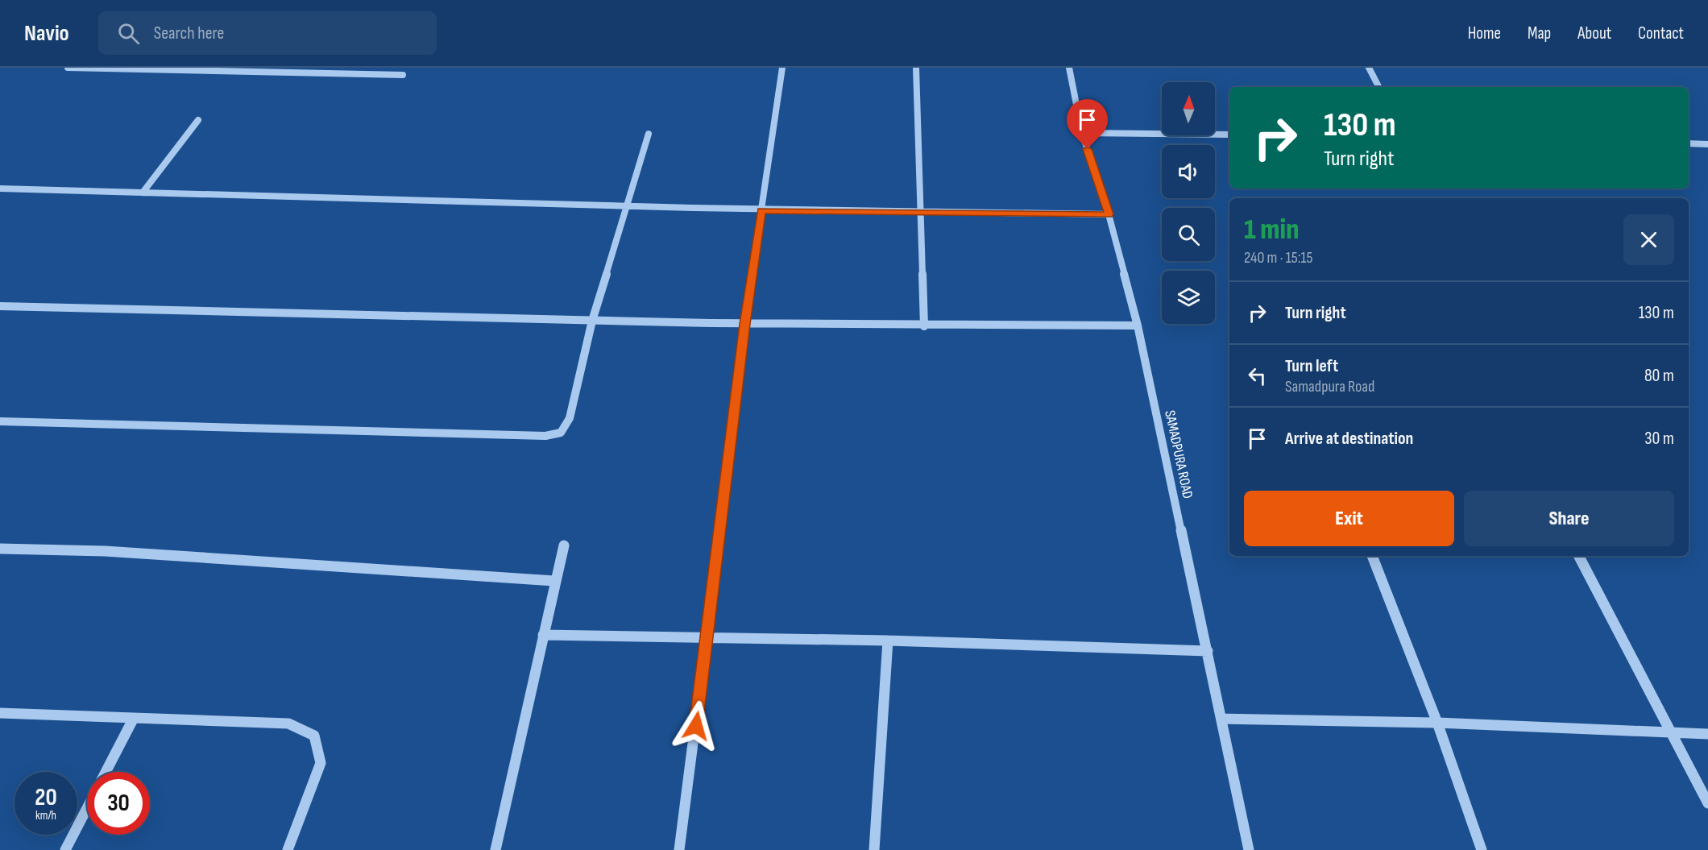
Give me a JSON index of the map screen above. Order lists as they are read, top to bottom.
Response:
{
  "streets": {
    "street": ["SAMADPURA ROAD"]
  },
  "north": "top",
  "page": {
    "header": "Navio",
    "search": "Search here",
    "nav": [
      "Home",
      "Map",
      "About",
      "Contact"
    ],
    "turn": ["130 m", "Turn right"],
    "heading": ["1 min", "240 m · 15:15"],
    "list": [
      {
        "name": "Turn right",
        "value": "130 m"
      },
      {
        "name": "Turn left",
        "note": "Samadpura Road",
        "value": "80 m"
      },
      {
        "name": "Arrive at destination",
        "value": "30 m"
      }
    ],
    "buttons": ["Exit", "Share"],
    "speed": "20 km/h",
    "limit": "30"
  }
}
